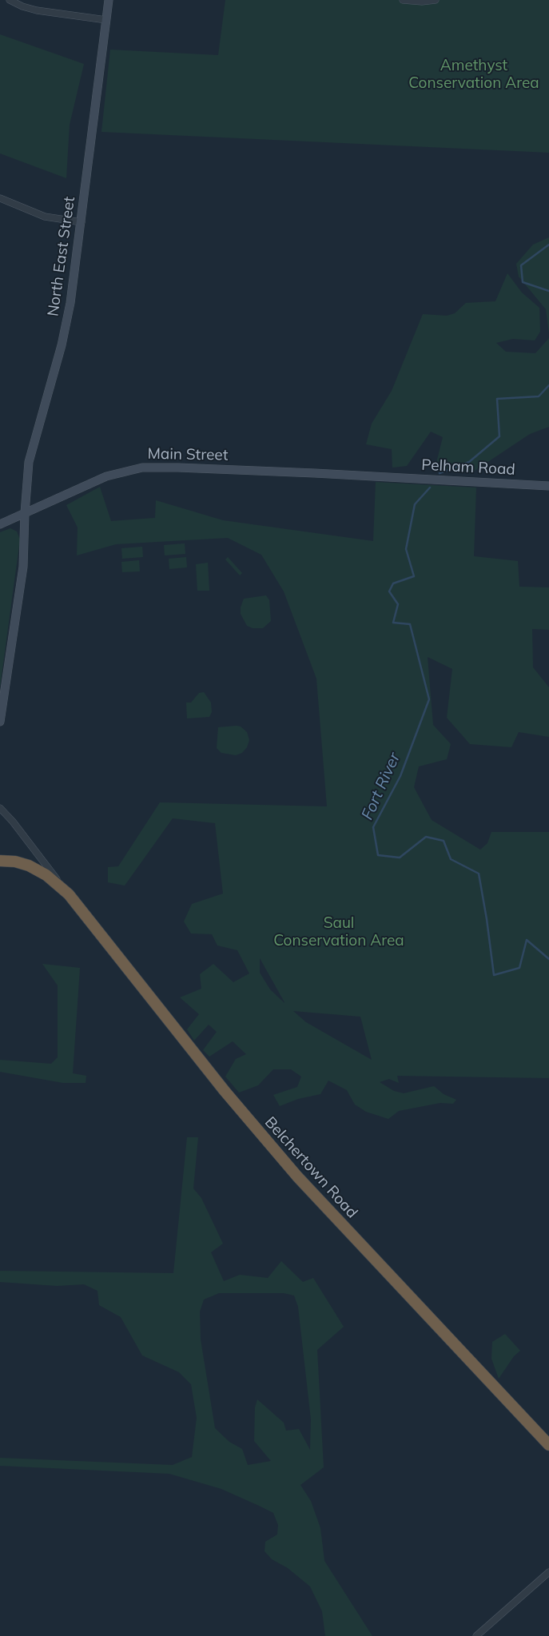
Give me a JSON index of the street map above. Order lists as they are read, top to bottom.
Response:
{
  "streets": {
    "highway": ["Belchertown Road"],
    "main road": ["North East Street", "Main Street", "Pelham Road"]
  },
  "crossings": [
    ["North East Street", "Main Street"],
    ["Main Street", "Pelham Road"]
  ],
  "water": ["Fort River"],
  "parks": ["Amethyst Conservation Area", "Saul Conservation Area"]
}
